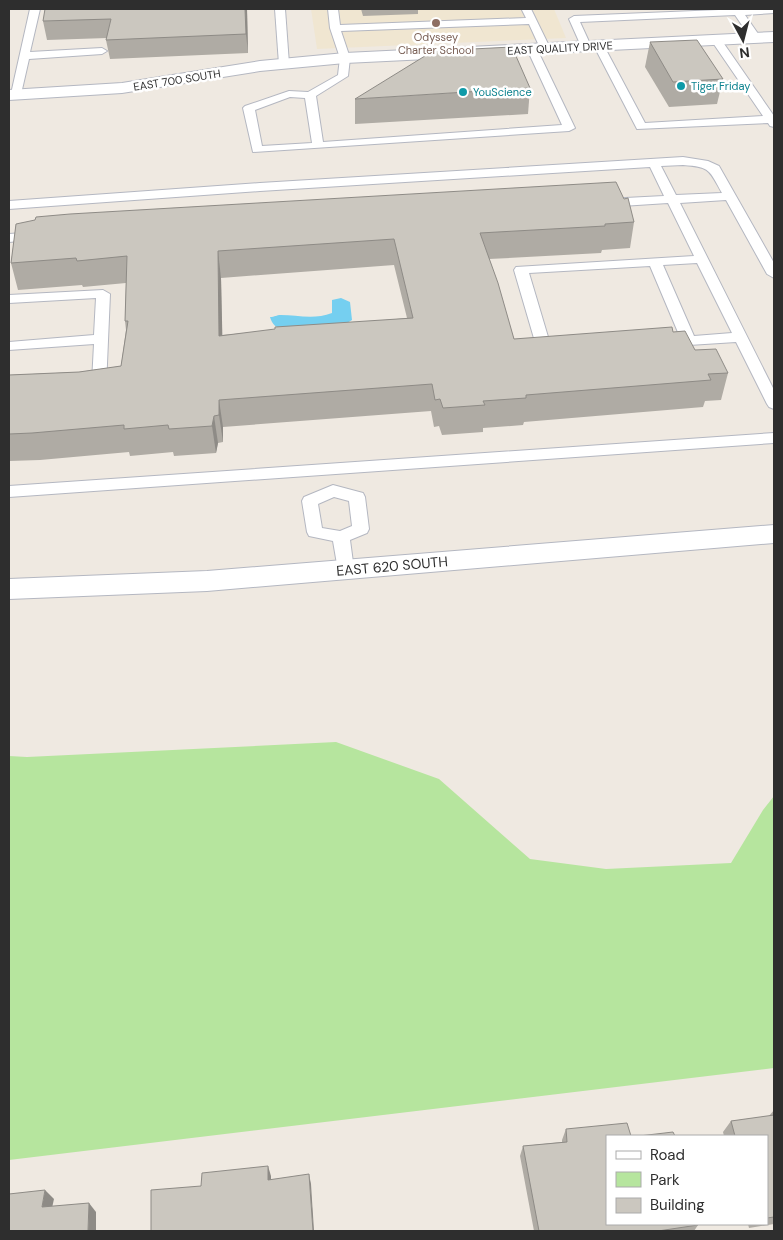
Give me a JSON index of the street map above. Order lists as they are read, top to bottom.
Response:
{
  "streets": {
    "street": ["EAST QUALITY DRIVE", "EAST 700 SOUTH", "EAST 620 SOUTH"]
  },
  "crossings": [
    ["EAST QUALITY DRIVE", "EAST 700 SOUTH"]
  ],
  "places": ["Odyssey Charter School", "Tiger Friday", "YouScience"],
  "legend": ["Road", "Park", "Building"],
  "north": "bottom"
}
